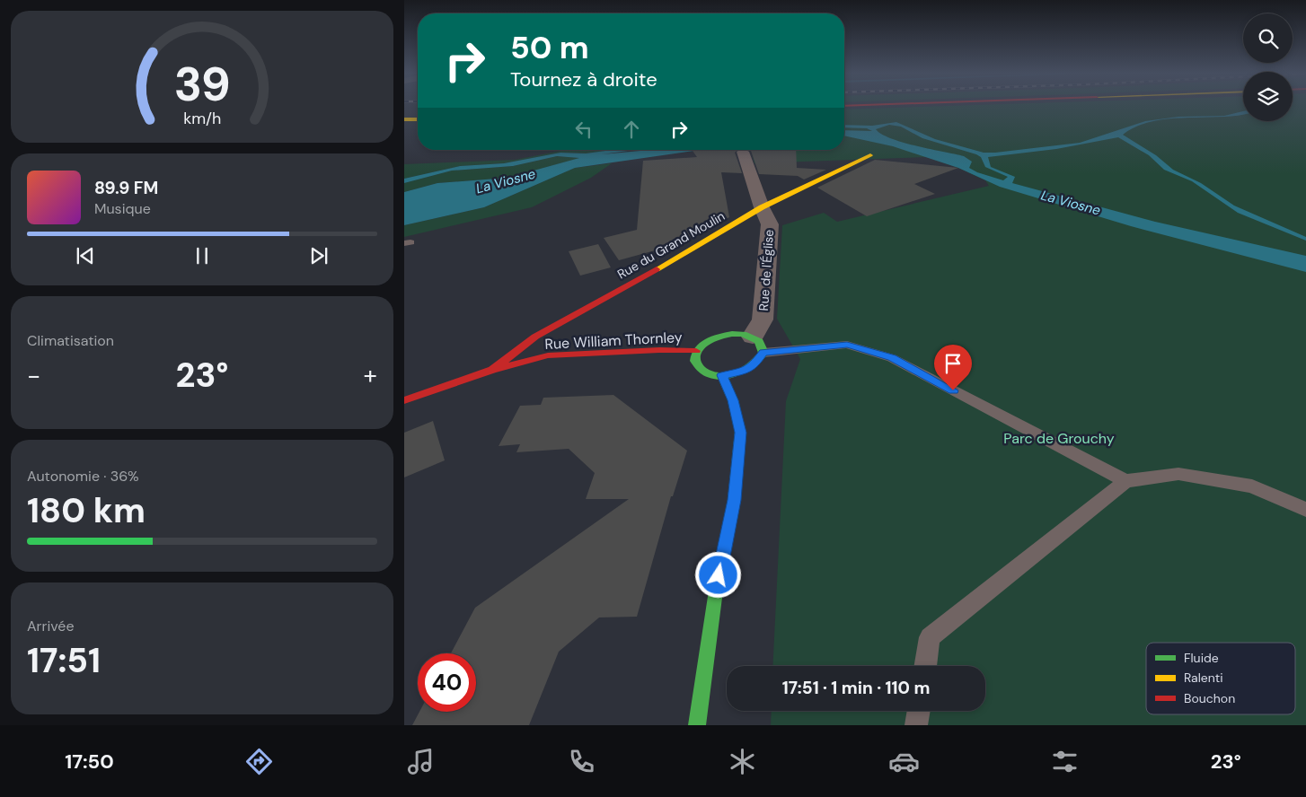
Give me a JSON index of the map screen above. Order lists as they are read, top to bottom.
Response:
{
  "streets": {
    "street": ["Rue du Grand Moulin", "Rue de l'Église", "Rue William Thornley"]
  },
  "crossings": [
    ["Rue du Grand Moulin", "Rue de l'Église"],
    ["Rue du Grand Moulin", "Rue William Thornley"],
    ["Rue de l'Église", "Rue William Thornley"]
  ],
  "water": ["La Viosne"],
  "parks": ["Parc de Grouchy"],
  "legend": ["Fluide", "Ralenti", "Bouchon"],
  "page": {
    "turn": ["50 m", "Tournez à droite"],
    "song": ["89.9 FM", "Musique"],
    "tile": [
      "Climatisation",
      ["Autonomie · 36%", "180 km"],
      ["Arrivée", "17:51"]
    ],
    "heat": ["−", "23°", "+"],
    "limit": "40",
    "trip": "17:51 · 1 min · 110 m",
    "tabs": ["17:50", "23°"],
    "gauge": ["39", "km/h"]
  }
}
